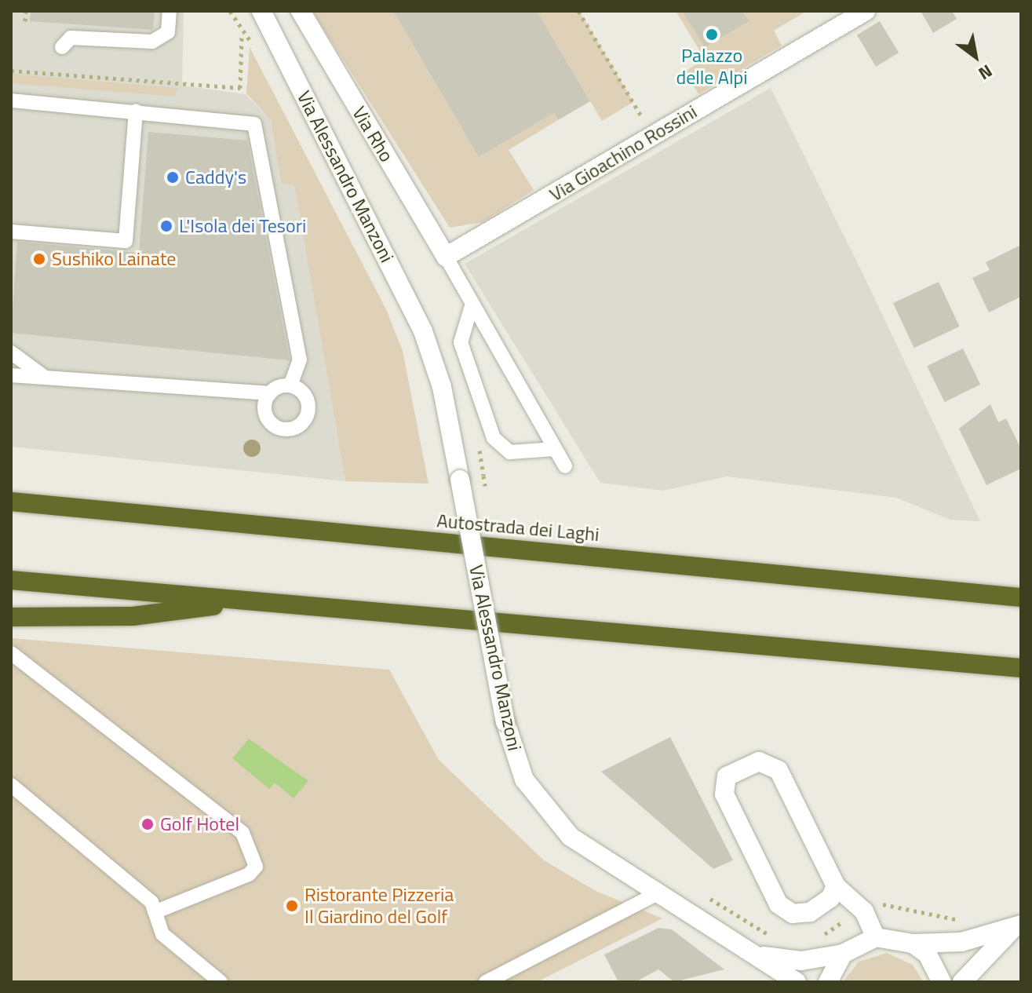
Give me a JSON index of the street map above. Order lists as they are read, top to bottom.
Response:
{
  "streets": {
    "highway": ["Autostrada dei Laghi"],
    "street": ["Via Rho", "Via Gioachino Rossini", "Via Alessandro Manzoni"]
  },
  "crossings": [
    ["Via Rho", "Via Gioachino Rossini"]
  ],
  "places": [
    "Palazzo delle Alpi",
    "Caddy's",
    "L'Isola dei Tesori",
    "Sushiko Lainate",
    "Golf Hotel",
    "Ristorante Pizzeria Il Giardino del Golf"
  ],
  "north": "bottom right"
}
